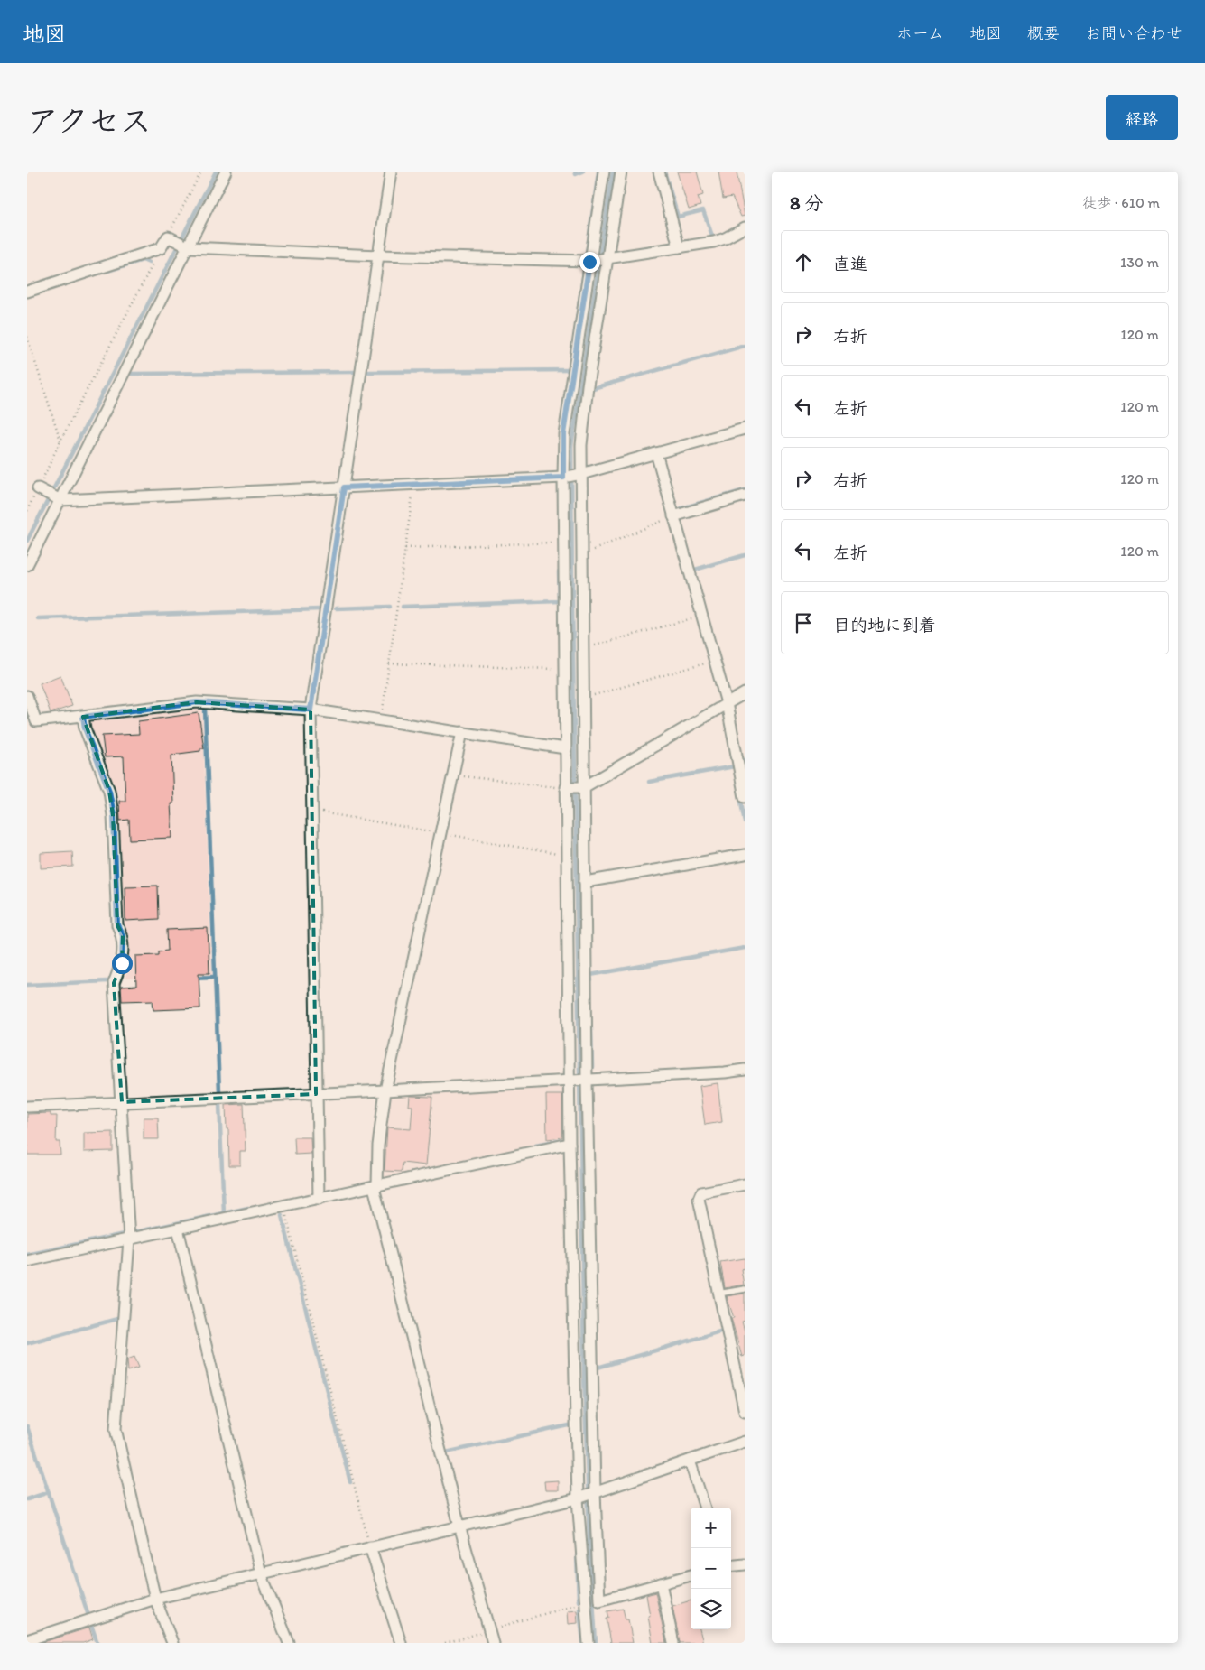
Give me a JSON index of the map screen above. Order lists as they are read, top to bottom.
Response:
{
  "page": {
    "header": "地図",
    "nav": [
      "ホーム",
      "地図",
      "概要",
      "お問い合わせ"
    ],
    "title": "アクセス",
    "buttons": "経路",
    "heading": ["8 分", "徒歩 · 610 m"],
    "list": [
      ["直進", "130 m"],
      ["右折", "120 m"],
      ["左折", "120 m"],
      ["右折", "120 m"],
      ["左折", "120 m"],
      "目的地に到着"
    ],
    "map_buttons": ["+", "−"]
  }
}
